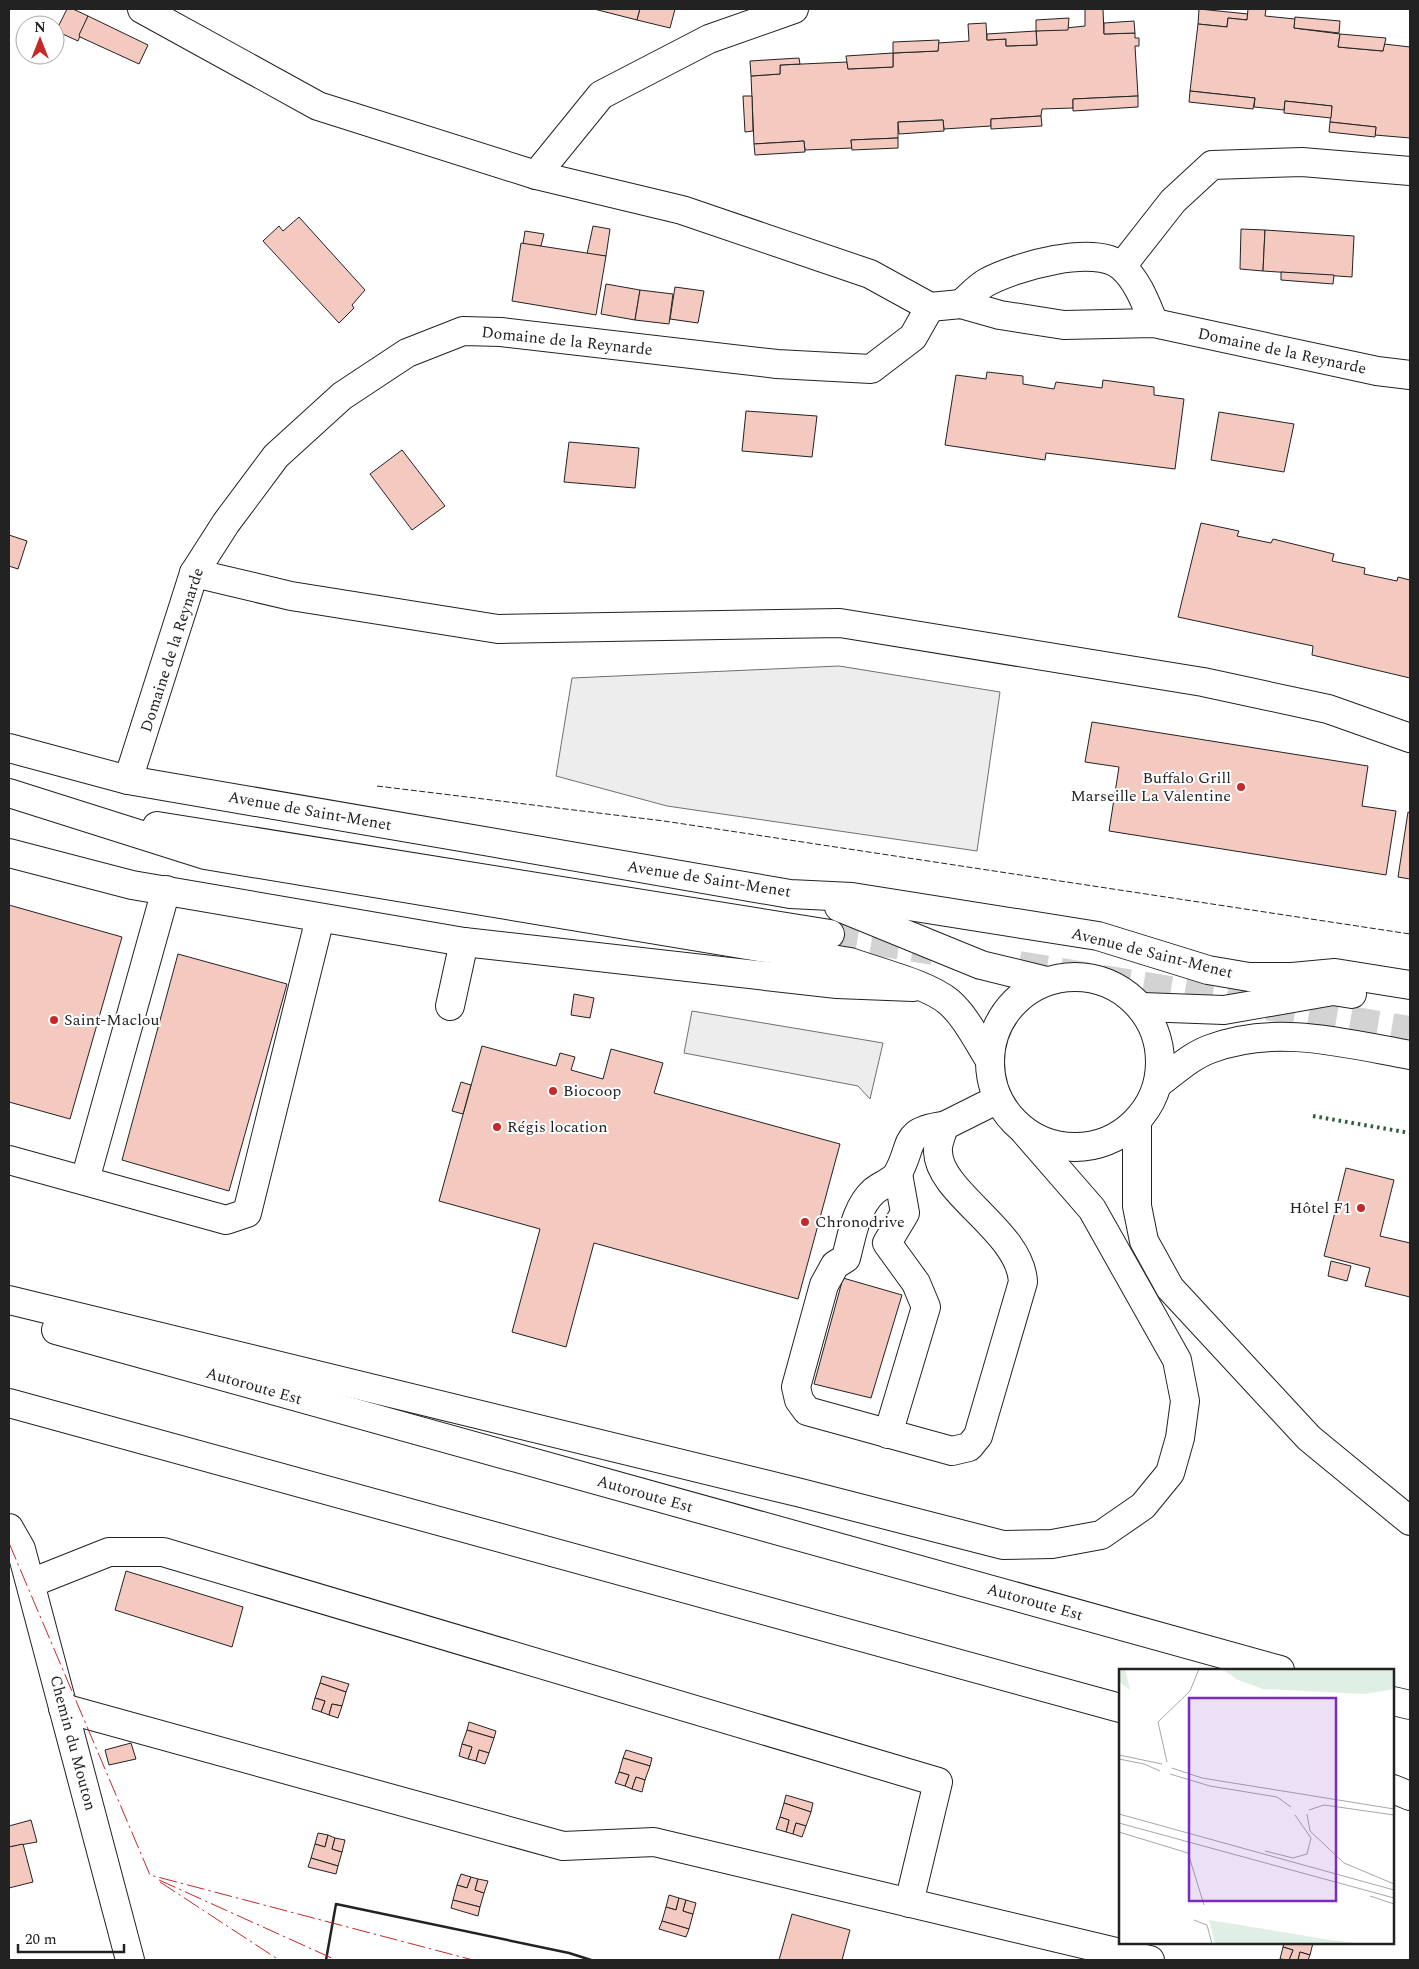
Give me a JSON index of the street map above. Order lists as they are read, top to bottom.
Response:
{
  "streets": {
    "main road": [
      "Domaine de la Reynarde",
      "Avenue de Saint-Menet",
      "Autoroute Est",
      "Chemin du Mouton"
    ]
  },
  "crossings": [
    ["Domaine de la Reynarde", "Avenue de Saint-Menet"]
  ],
  "places": [
    "Buffalo Grill Marseille La Valentine",
    "Saint-Maclou",
    "Biocoop",
    "Régis location",
    "Hôtel F1",
    "Chronodrive"
  ],
  "scale_bar": "20 m",
  "north": "top"
}
